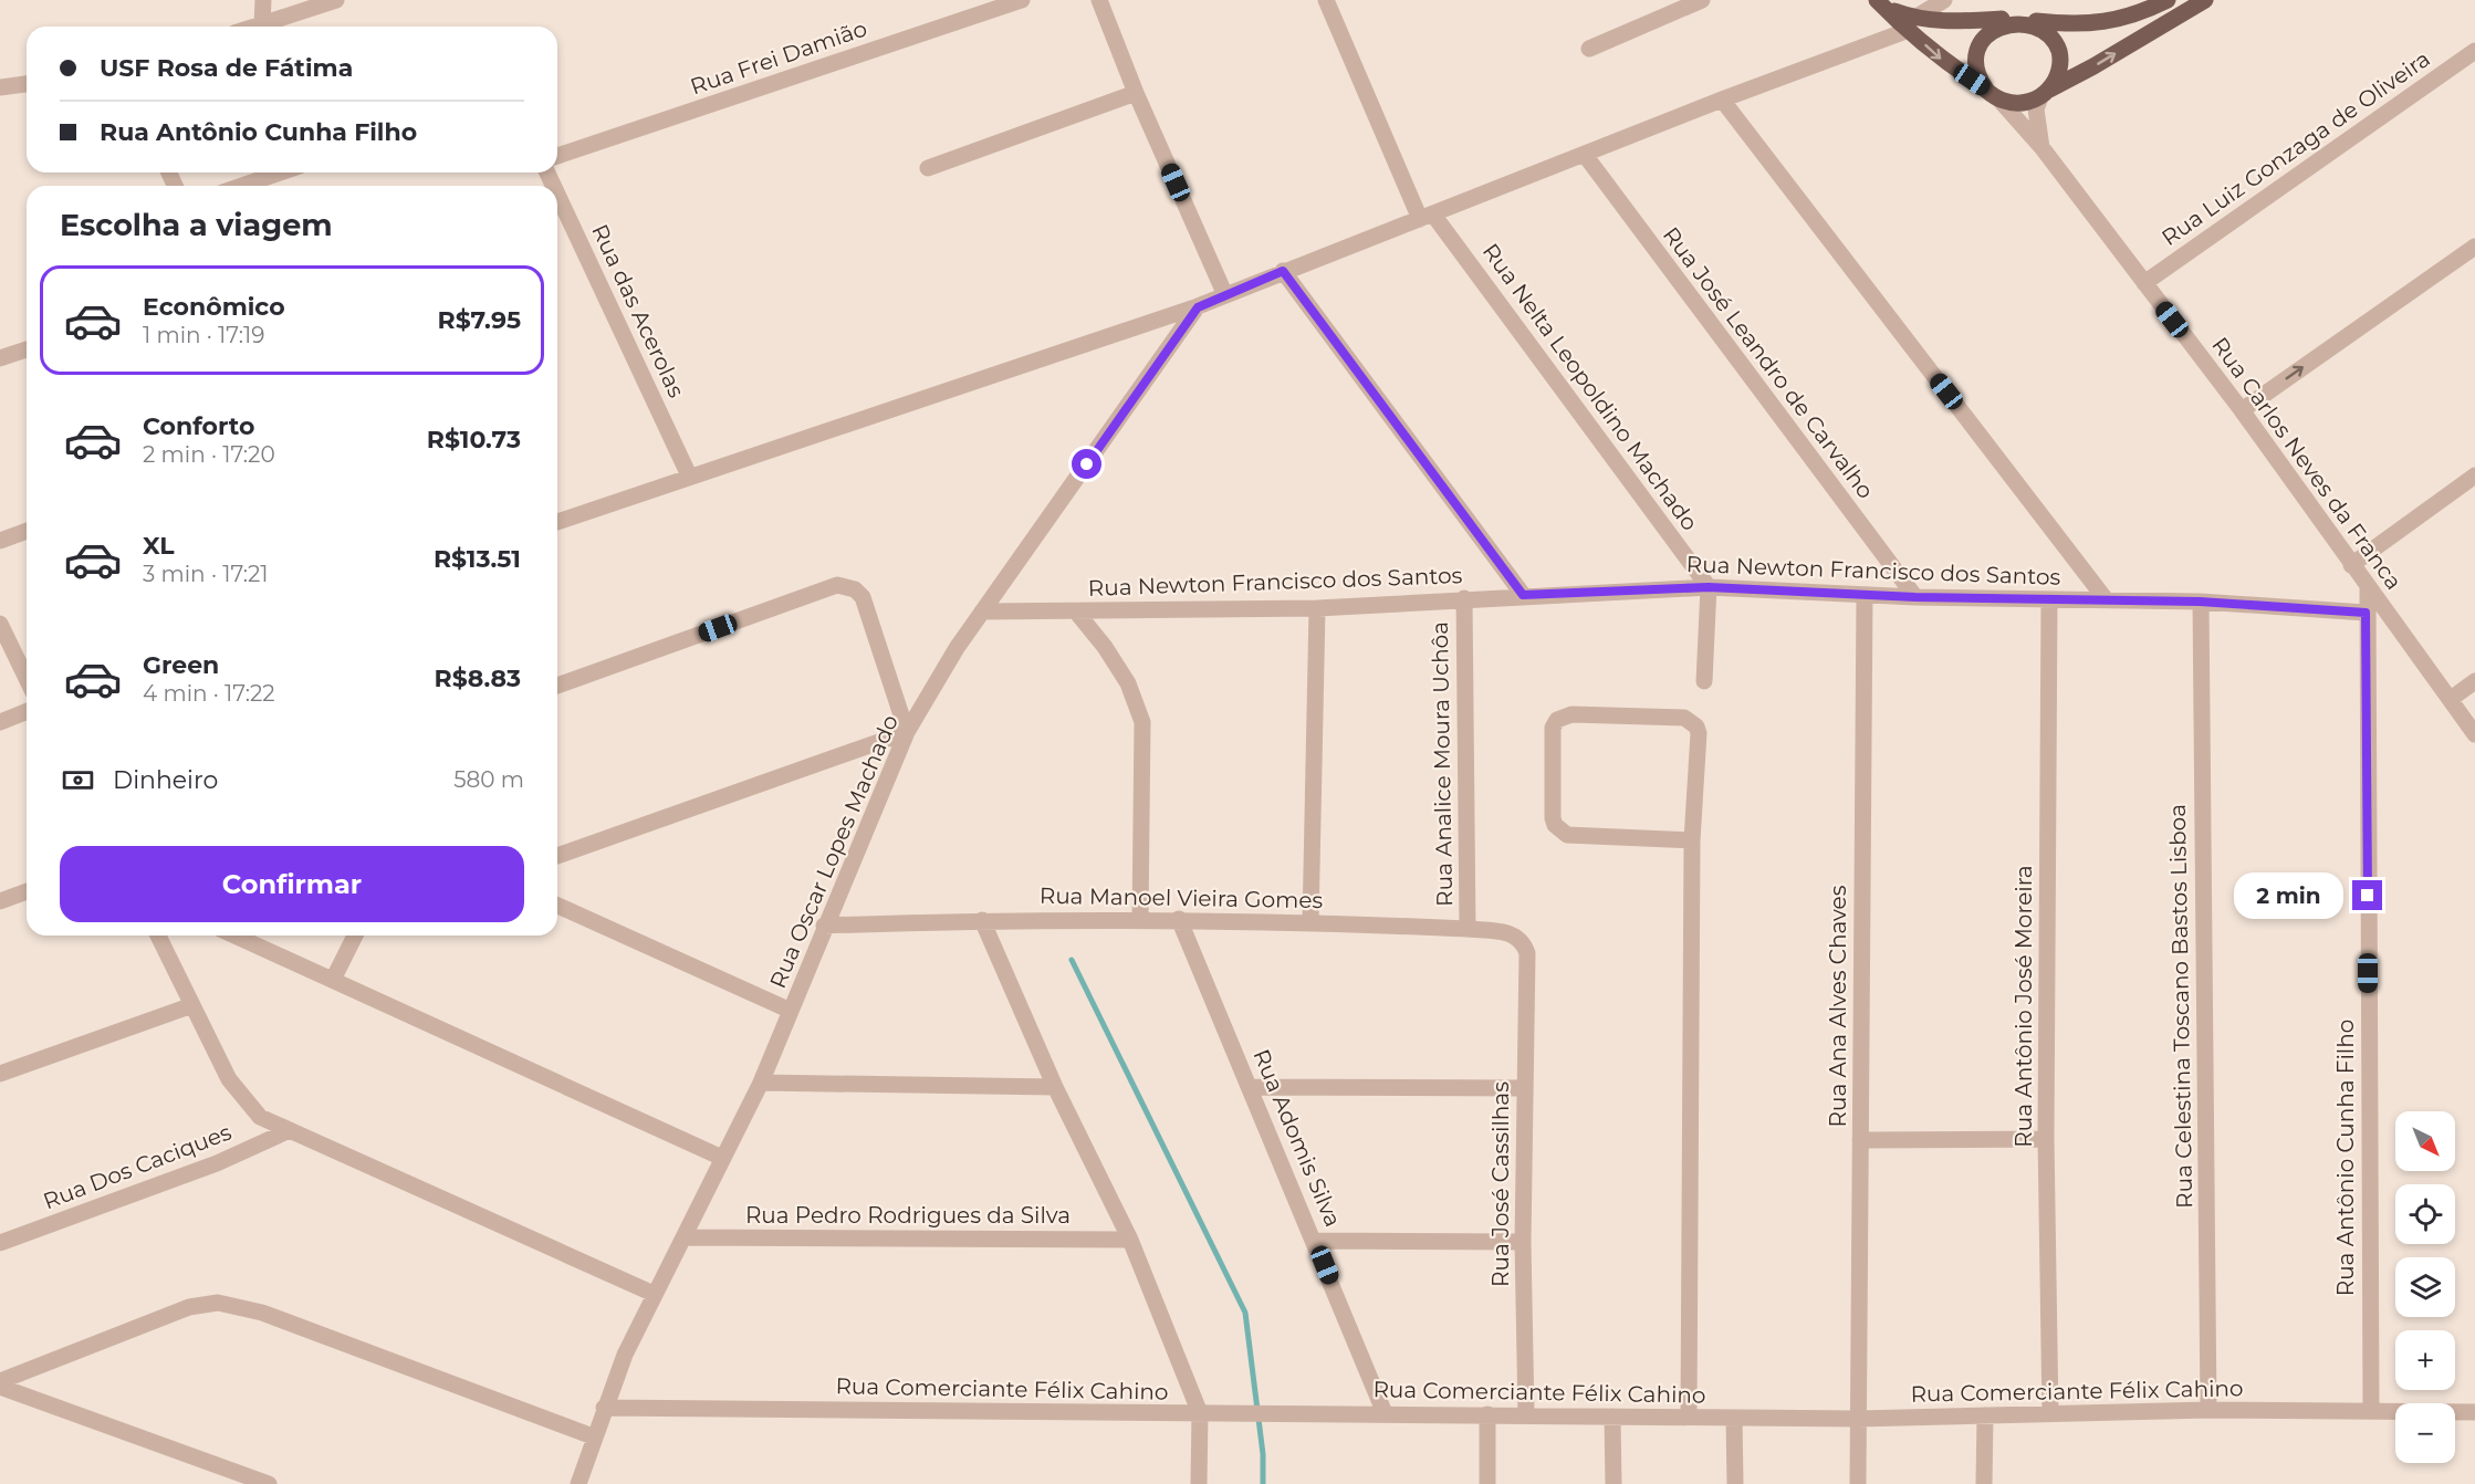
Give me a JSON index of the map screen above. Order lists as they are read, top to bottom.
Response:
{
  "streets": {
    "main road": ["Rua Carlos Neves da Franca"],
    "street": [
      "Rua Frei Damião",
      "Rua Luiz Gonzaga de Oliveira",
      "Rua das Acerolas",
      "Rua José Leandro de Carvalho",
      "Rua Nelta Leopoldino Machado",
      "Rua Newton Francisco dos Santos",
      "Rua Analice Moura Uchôa",
      "Rua Oscar Lopes Machado",
      "Rua Manoel Vieira Gomes",
      "Rua Ana Alves Chaves",
      "Rua Antônio José Moreira",
      "Rua Celestina Toscano Bastos Lisboa",
      "Rua Adomis Silva",
      "Rua Antônio Cunha Filho",
      "Rua Dos Caciques",
      "Rua José Cassilhas",
      "Rua Pedro Rodrigues da Silva",
      "Rua Comerciante Félix Cahino"
    ]
  },
  "crossings": [
    ["Rua Luiz Gonzaga de Oliveira", "Rua Carlos Neves da Franca"],
    ["Rua José Leandro de Carvalho", "Rua Newton Francisco dos Santos"],
    ["Rua Nelta Leopoldino Machado", "Rua Newton Francisco dos Santos"],
    ["Rua Carlos Neves da Franca", "Rua Antônio Cunha Filho"],
    ["Rua Newton Francisco dos Santos", "Rua Analice Moura Uchôa"],
    ["Rua Newton Francisco dos Santos", "Rua Oscar Lopes Machado"],
    ["Rua Newton Francisco dos Santos", "Rua Ana Alves Chaves"],
    ["Rua Newton Francisco dos Santos", "Rua Antônio José Moreira"],
    ["Rua Newton Francisco dos Santos", "Rua Celestina Toscano Bastos Lisboa"],
    ["Rua Newton Francisco dos Santos", "Rua Antônio Cunha Filho"],
    ["Rua Analice Moura Uchôa", "Rua Manoel Vieira Gomes"],
    ["Rua Oscar Lopes Machado", "Rua Manoel Vieira Gomes"],
    ["Rua Oscar Lopes Machado", "Rua Pedro Rodrigues da Silva"],
    ["Rua Oscar Lopes Machado", "Rua Comerciante Félix Cahino"],
    ["Rua Manoel Vieira Gomes", "Rua Adomis Silva"],
    ["Rua Manoel Vieira Gomes", "Rua José Cassilhas"],
    ["Rua Ana Alves Chaves", "Rua Comerciante Félix Cahino"],
    ["Rua Antônio José Moreira", "Rua Comerciante Félix Cahino"],
    ["Rua Celestina Toscano Bastos Lisboa", "Rua Comerciante Félix Cahino"],
    ["Rua Adomis Silva", "Rua Comerciante Félix Cahino"],
    ["Rua Antônio Cunha Filho", "Rua Comerciante Félix Cahino"],
    ["Rua José Cassilhas", "Rua Comerciante Félix Cahino"]
  ],
  "north": "bottom right",
  "page": {
    "banner": ["USF Rosa de Fátima", "Rua Antônio Cunha Filho"],
    "heading": "Escolha a viagem",
    "list": [
      {
        "name": "Econômico",
        "note": "1 min · 17:19",
        "value": "R$7.95"
      },
      {
        "name": "Conforto",
        "note": "2 min · 17:20",
        "value": "R$10.73"
      },
      {
        "name": "XL",
        "note": "3 min · 17:21",
        "value": "R$13.51"
      },
      {
        "name": "Green",
        "note": "4 min · 17:22",
        "value": "R$8.83"
      }
    ],
    "pay": ["Dinheiro", "580 m"],
    "buttons": "Confirmar",
    "bubble": "2 min",
    "map_buttons": ["+", "−"]
  }
}
